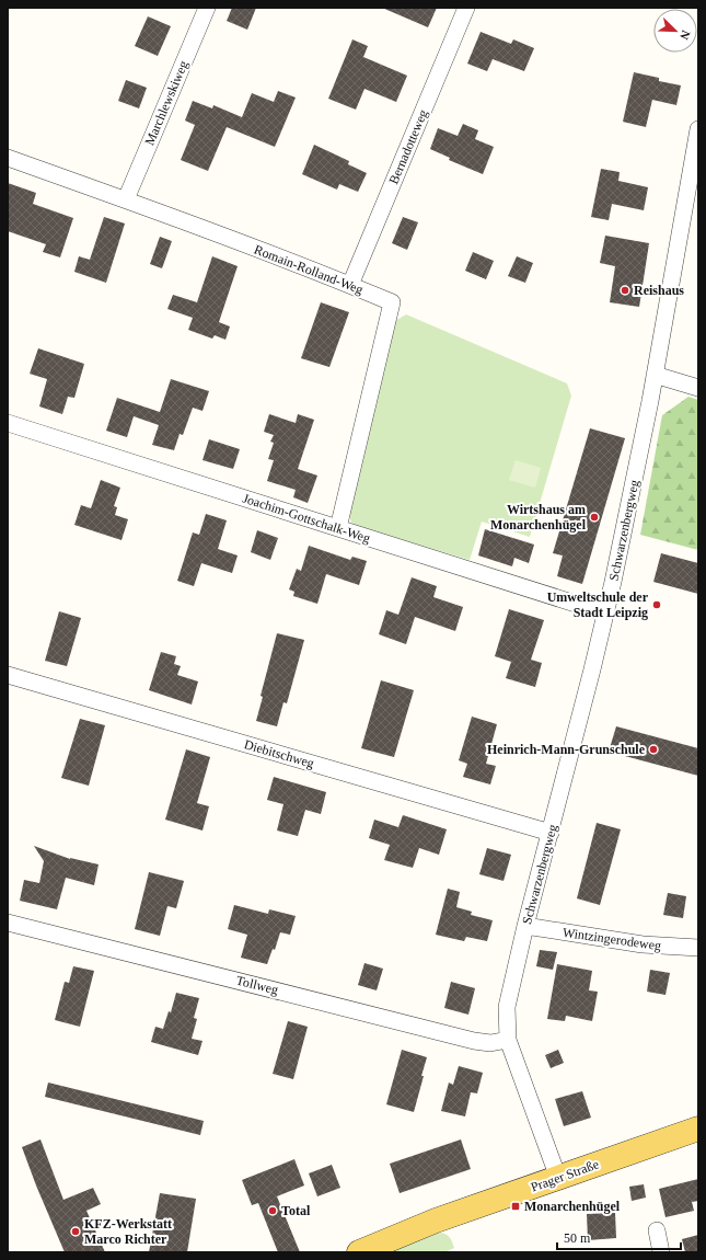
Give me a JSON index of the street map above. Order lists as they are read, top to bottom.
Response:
{
  "streets": {
    "main road": ["Prager Straße"],
    "street": [
      "Marchlewskiweg",
      "Bernadotteweg",
      "Romain-Rolland-Weg",
      "Joachim-Gottschalk-Weg",
      "Schwarzenbergweg",
      "Diebitschweg",
      "Wintzingerodeweg",
      "Tollweg"
    ]
  },
  "crossings": [
    ["Marchlewskiweg", "Romain-Rolland-Weg"],
    ["Bernadotteweg", "Romain-Rolland-Weg"],
    ["Romain-Rolland-Weg", "Joachim-Gottschalk-Weg"],
    ["Joachim-Gottschalk-Weg", "Schwarzenbergweg"],
    ["Schwarzenbergweg", "Diebitschweg"],
    ["Schwarzenbergweg", "Wintzingerodeweg"],
    ["Schwarzenbergweg", "Tollweg"],
    ["Schwarzenbergweg", "Prager Straße"]
  ],
  "places": {
    "other": [
      "Reishaus",
      "Wirtshaus am Monarchenhügel",
      "Umweltschule der Stadt Leipzig",
      "Heinrich-Mann-Grunschule",
      "Total",
      "KFZ-Werkstatt Marco Richter"
    ],
    "transit": ["Monarchenhügel"]
  },
  "scale_bar": "50 m",
  "north": "bottom right"
}
